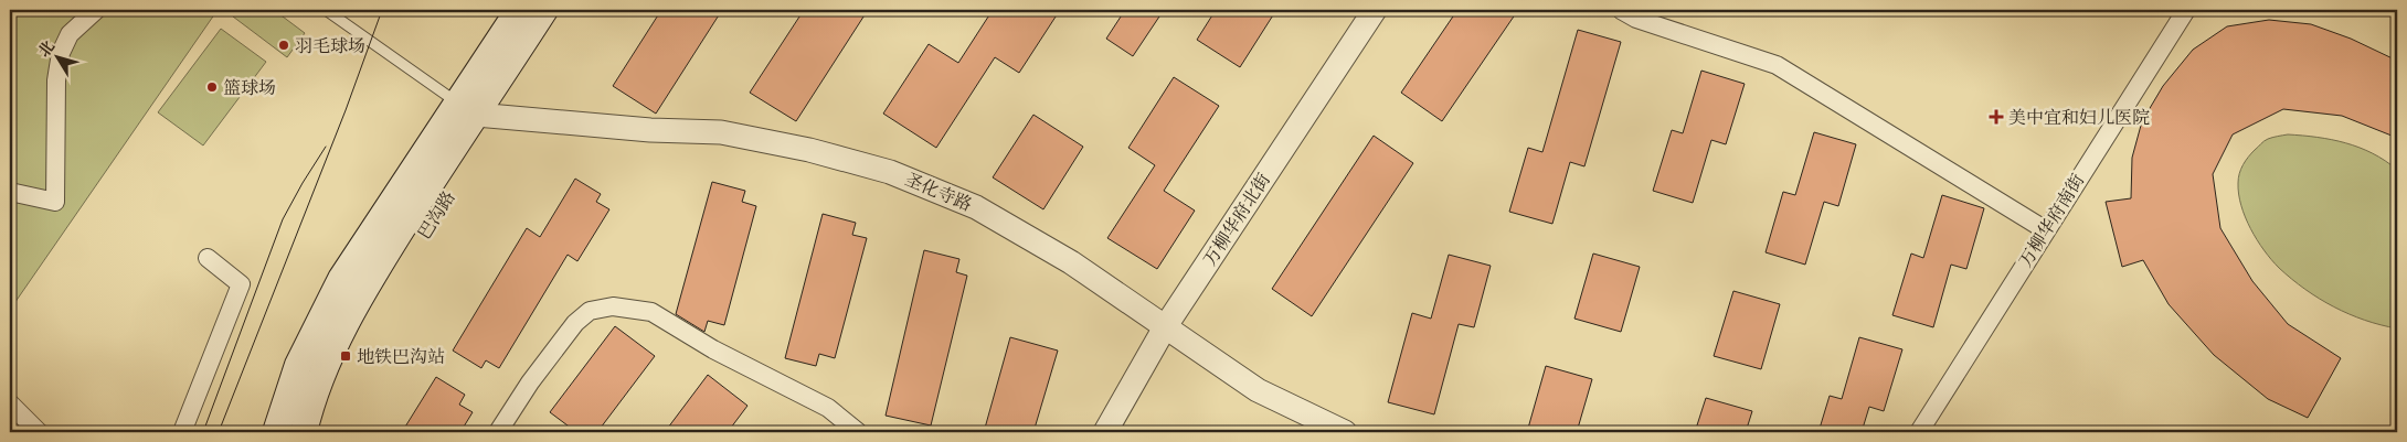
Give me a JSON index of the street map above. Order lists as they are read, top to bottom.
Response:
{
  "streets": {
    "main road": ["巴沟路"],
    "street": ["圣化寺路", "万柳华府北街", "万柳华府南街"]
  },
  "crossings": [
    ["圣化寺路", "巴沟路"],
    ["圣化寺路", "万柳华府北街"]
  ],
  "places": {
    "other": ["羽毛球场", "篮球场"],
    "health": ["美中宜和妇儿医院"],
    "transit": ["地铁巴沟站"]
  },
  "north": "top left"
}
